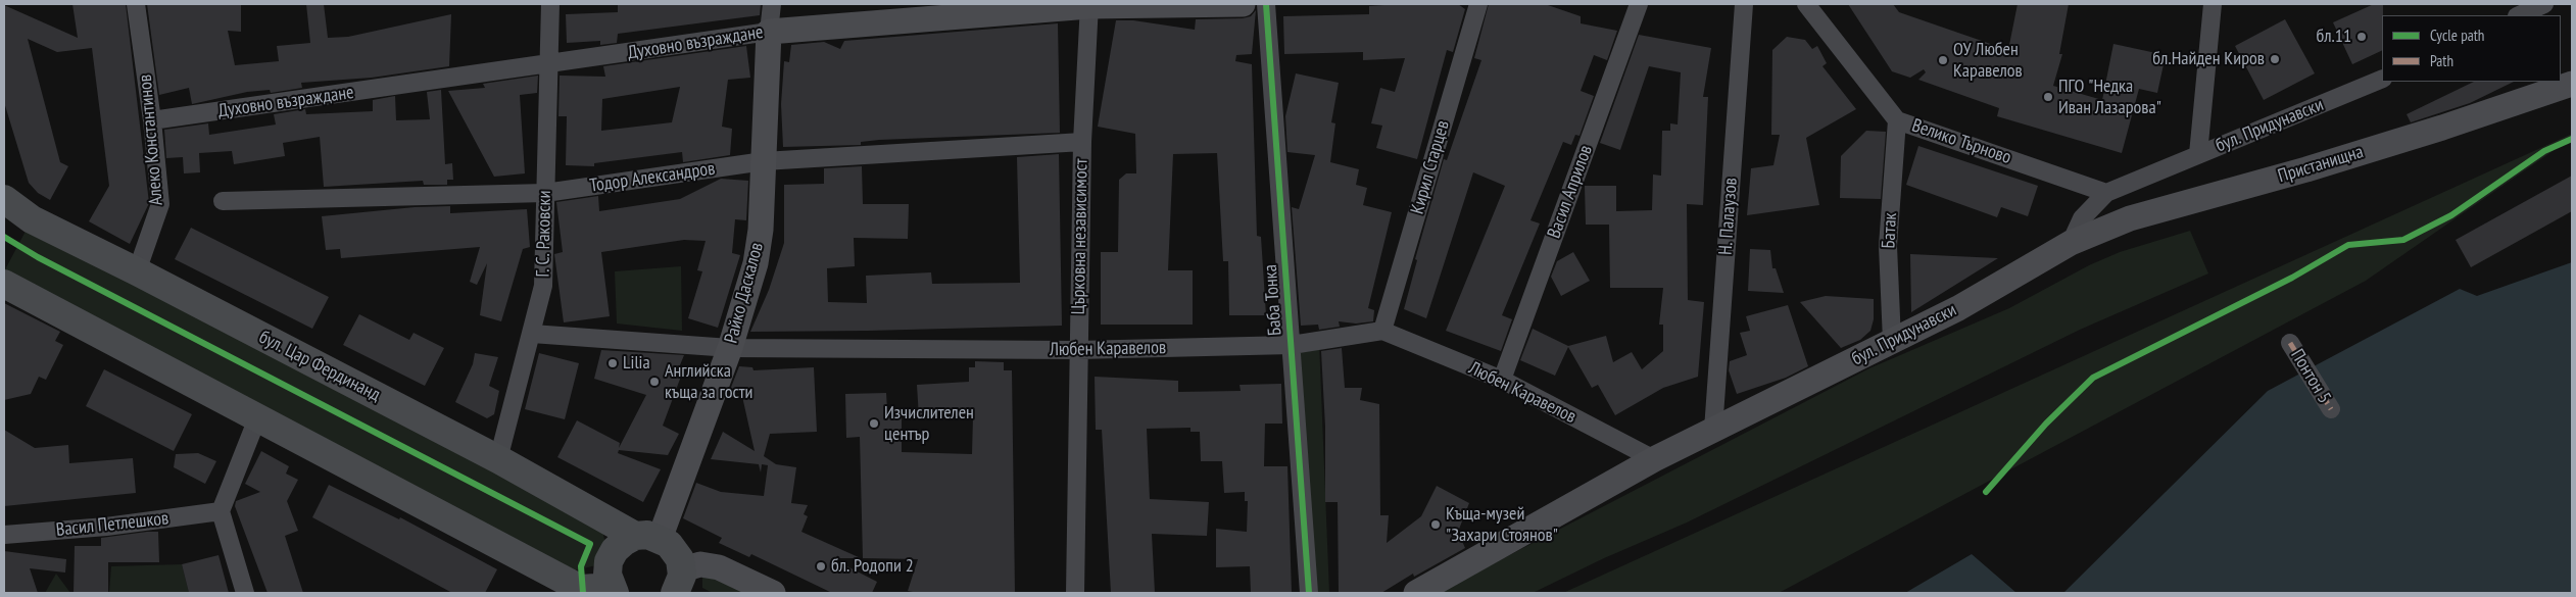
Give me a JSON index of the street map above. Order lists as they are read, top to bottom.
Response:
{
  "streets": {
    "main road": [
      "Духовно възраждане",
      "бул. Придунавски",
      "Пристанищна",
      "Райко Даскалов",
      "бул. Цар Фердинанд"
    ],
    "street": [
      "Алеко Константинов",
      "Велико Търново",
      "Кирил Старцев",
      "Тодор Александров",
      "Васил Априлов",
      "Н. Палаузов",
      "Батак",
      "Г. С. Раковски",
      "Църковна независимост",
      "Баба Тонка",
      "Любен Каравелов",
      "Понтон 5",
      "Васил Петлешков"
    ]
  },
  "crossings": [
    ["Духовно възраждане", "Алеко Константинов"],
    ["Духовно възраждане", "Г. С. Раковски"],
    ["Духовно възраждане", "Църковна независимост"],
    ["Духовно възраждане", "Райко Даскалов"],
    ["бул. Придунавски", "Велико Търново"],
    ["бул. Придунавски", "Пристанищна"],
    ["бул. Придунавски", "Н. Палаузов"],
    ["бул. Придунавски", "Батак"],
    ["бул. Придунавски", "Любен Каравелов"],
    ["Алеко Константинов", "бул. Цар Фердинанд"],
    ["Велико Търново", "Батак"],
    ["Кирил Старцев", "Любен Каравелов"],
    ["Тодор Александров", "Г. С. Раковски"],
    ["Тодор Александров", "Църковна независимост"],
    ["Тодор Александров", "Райко Даскалов"],
    ["Васил Априлов", "Любен Каравелов"],
    ["Г. С. Раковски", "Любен Каравелов"],
    ["Г. С. Раковски", "бул. Цар Фердинанд"],
    ["Църковна независимост", "Любен Каравелов"],
    ["Райко Даскалов", "Любен Каравелов"],
    ["Райко Даскалов", "бул. Цар Фердинанд"],
    ["Баба Тонка", "Любен Каравелов"]
  ],
  "places": [
    "бл.11",
    "бл.Найден Киров",
    "ОУ Любен Каравелов",
    "ПГО \"Недка Иван Лазарова\"",
    "Lilia",
    "Aнглийска къща за гости",
    "Изчислителен център",
    "Къща-музей \"Захари Стоянов\"",
    "бл. Родопи 2"
  ],
  "legend": ["Cycle path", "Path"]
}
